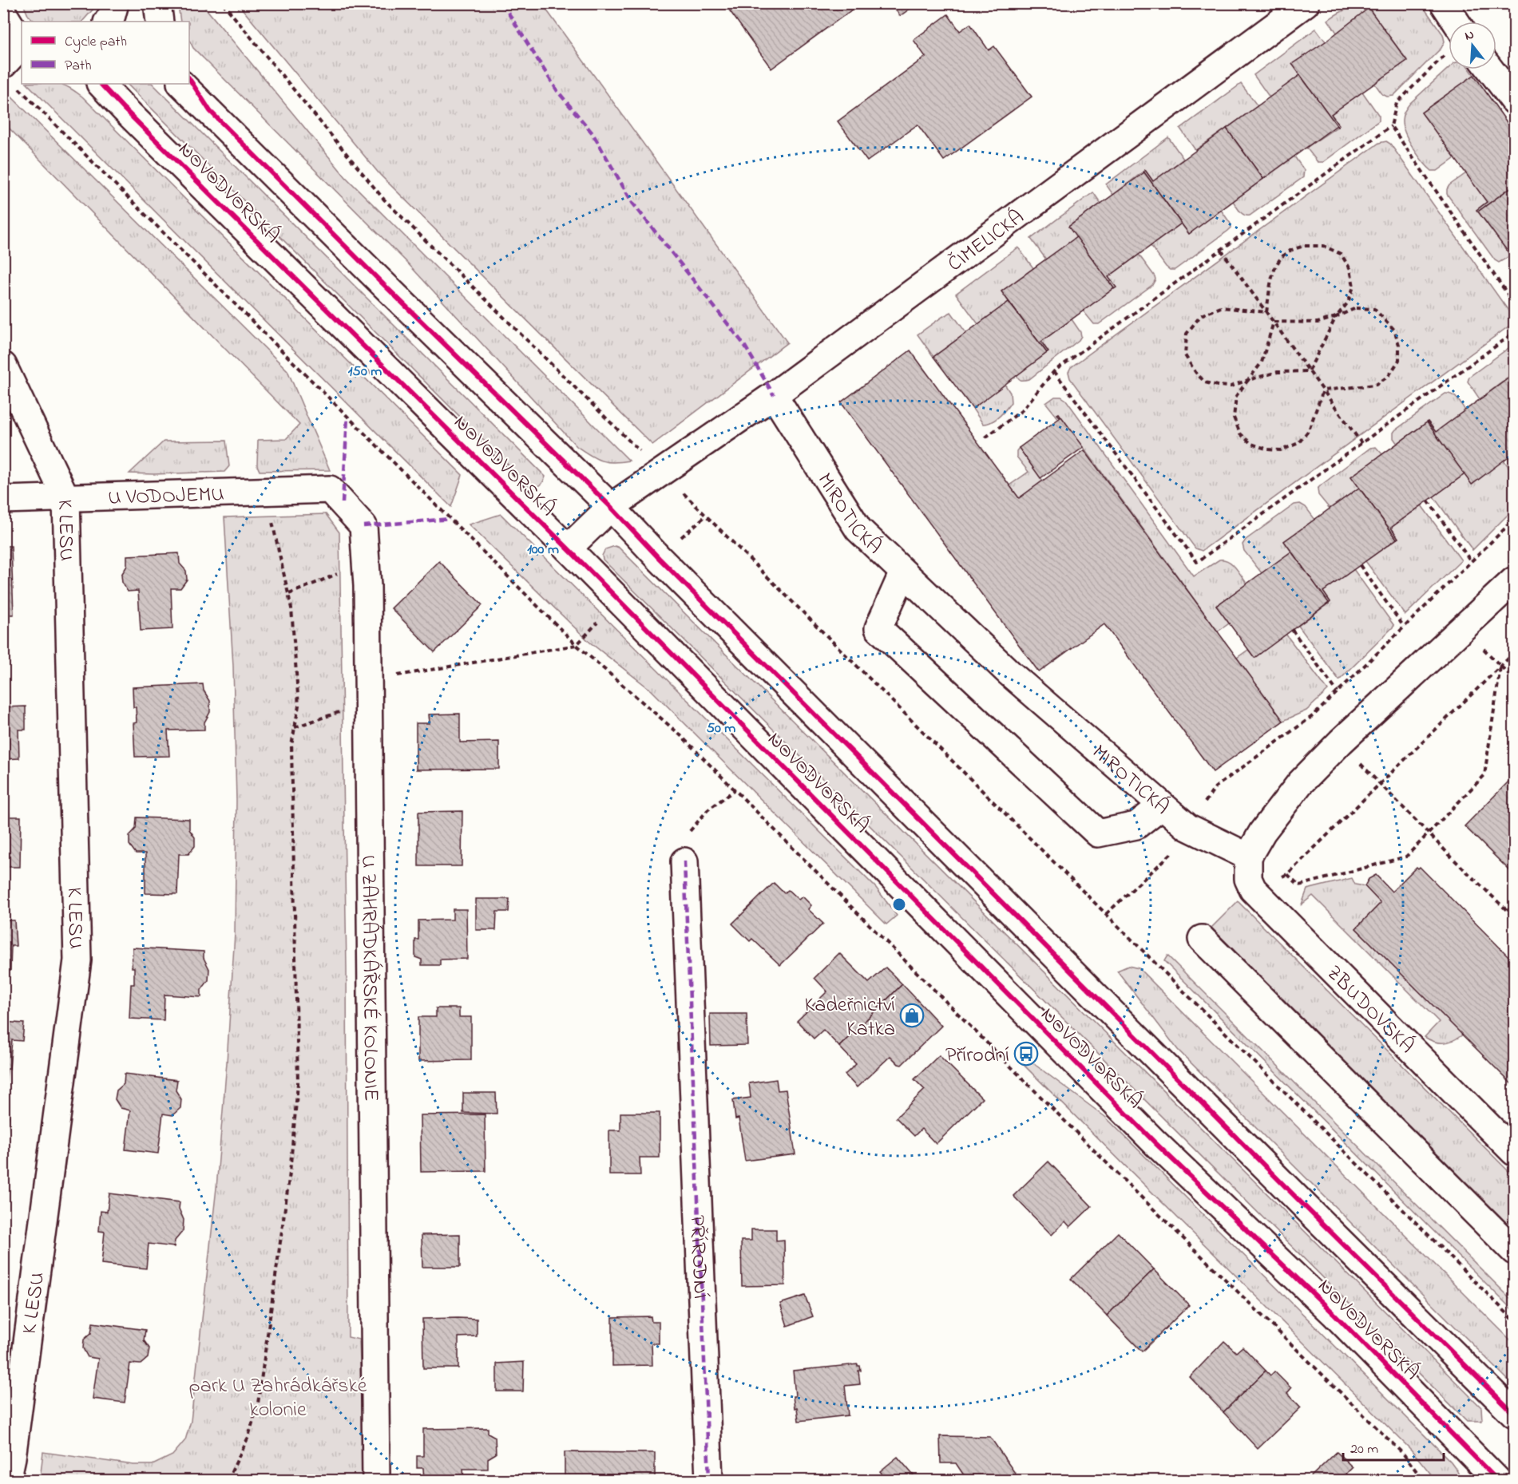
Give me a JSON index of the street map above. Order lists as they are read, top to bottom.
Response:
{
  "streets": {
    "street": [
      "NOVODVORSKÁ",
      "ČIMELICKÁ",
      "U VODOJEMU",
      "MIROTICKÁ",
      "K LESU",
      "U ZAHRÁDKÁŘSKÉ KOLONIE",
      "ZBUDOVSKÁ",
      "PŘÍRODNÍ"
    ]
  },
  "crossings": [
    ["NOVODVORSKÁ", "ČIMELICKÁ"],
    ["ČIMELICKÁ", "MIROTICKÁ"],
    ["U VODOJEMU", "K LESU"],
    ["U VODOJEMU", "U ZAHRÁDKÁŘSKÉ KOLONIE"]
  ],
  "parks": ["park U Zahrádkářské kolonie"],
  "places": {
    "shop": ["Kadeřnictví Katka"],
    "bus stop": ["Přírodní"]
  },
  "legend": ["Cycle path", "Path"],
  "scale_bar": "20 m",
  "north": "top",
  "rings": ["150 m", "100 m", "50 m"]
}
